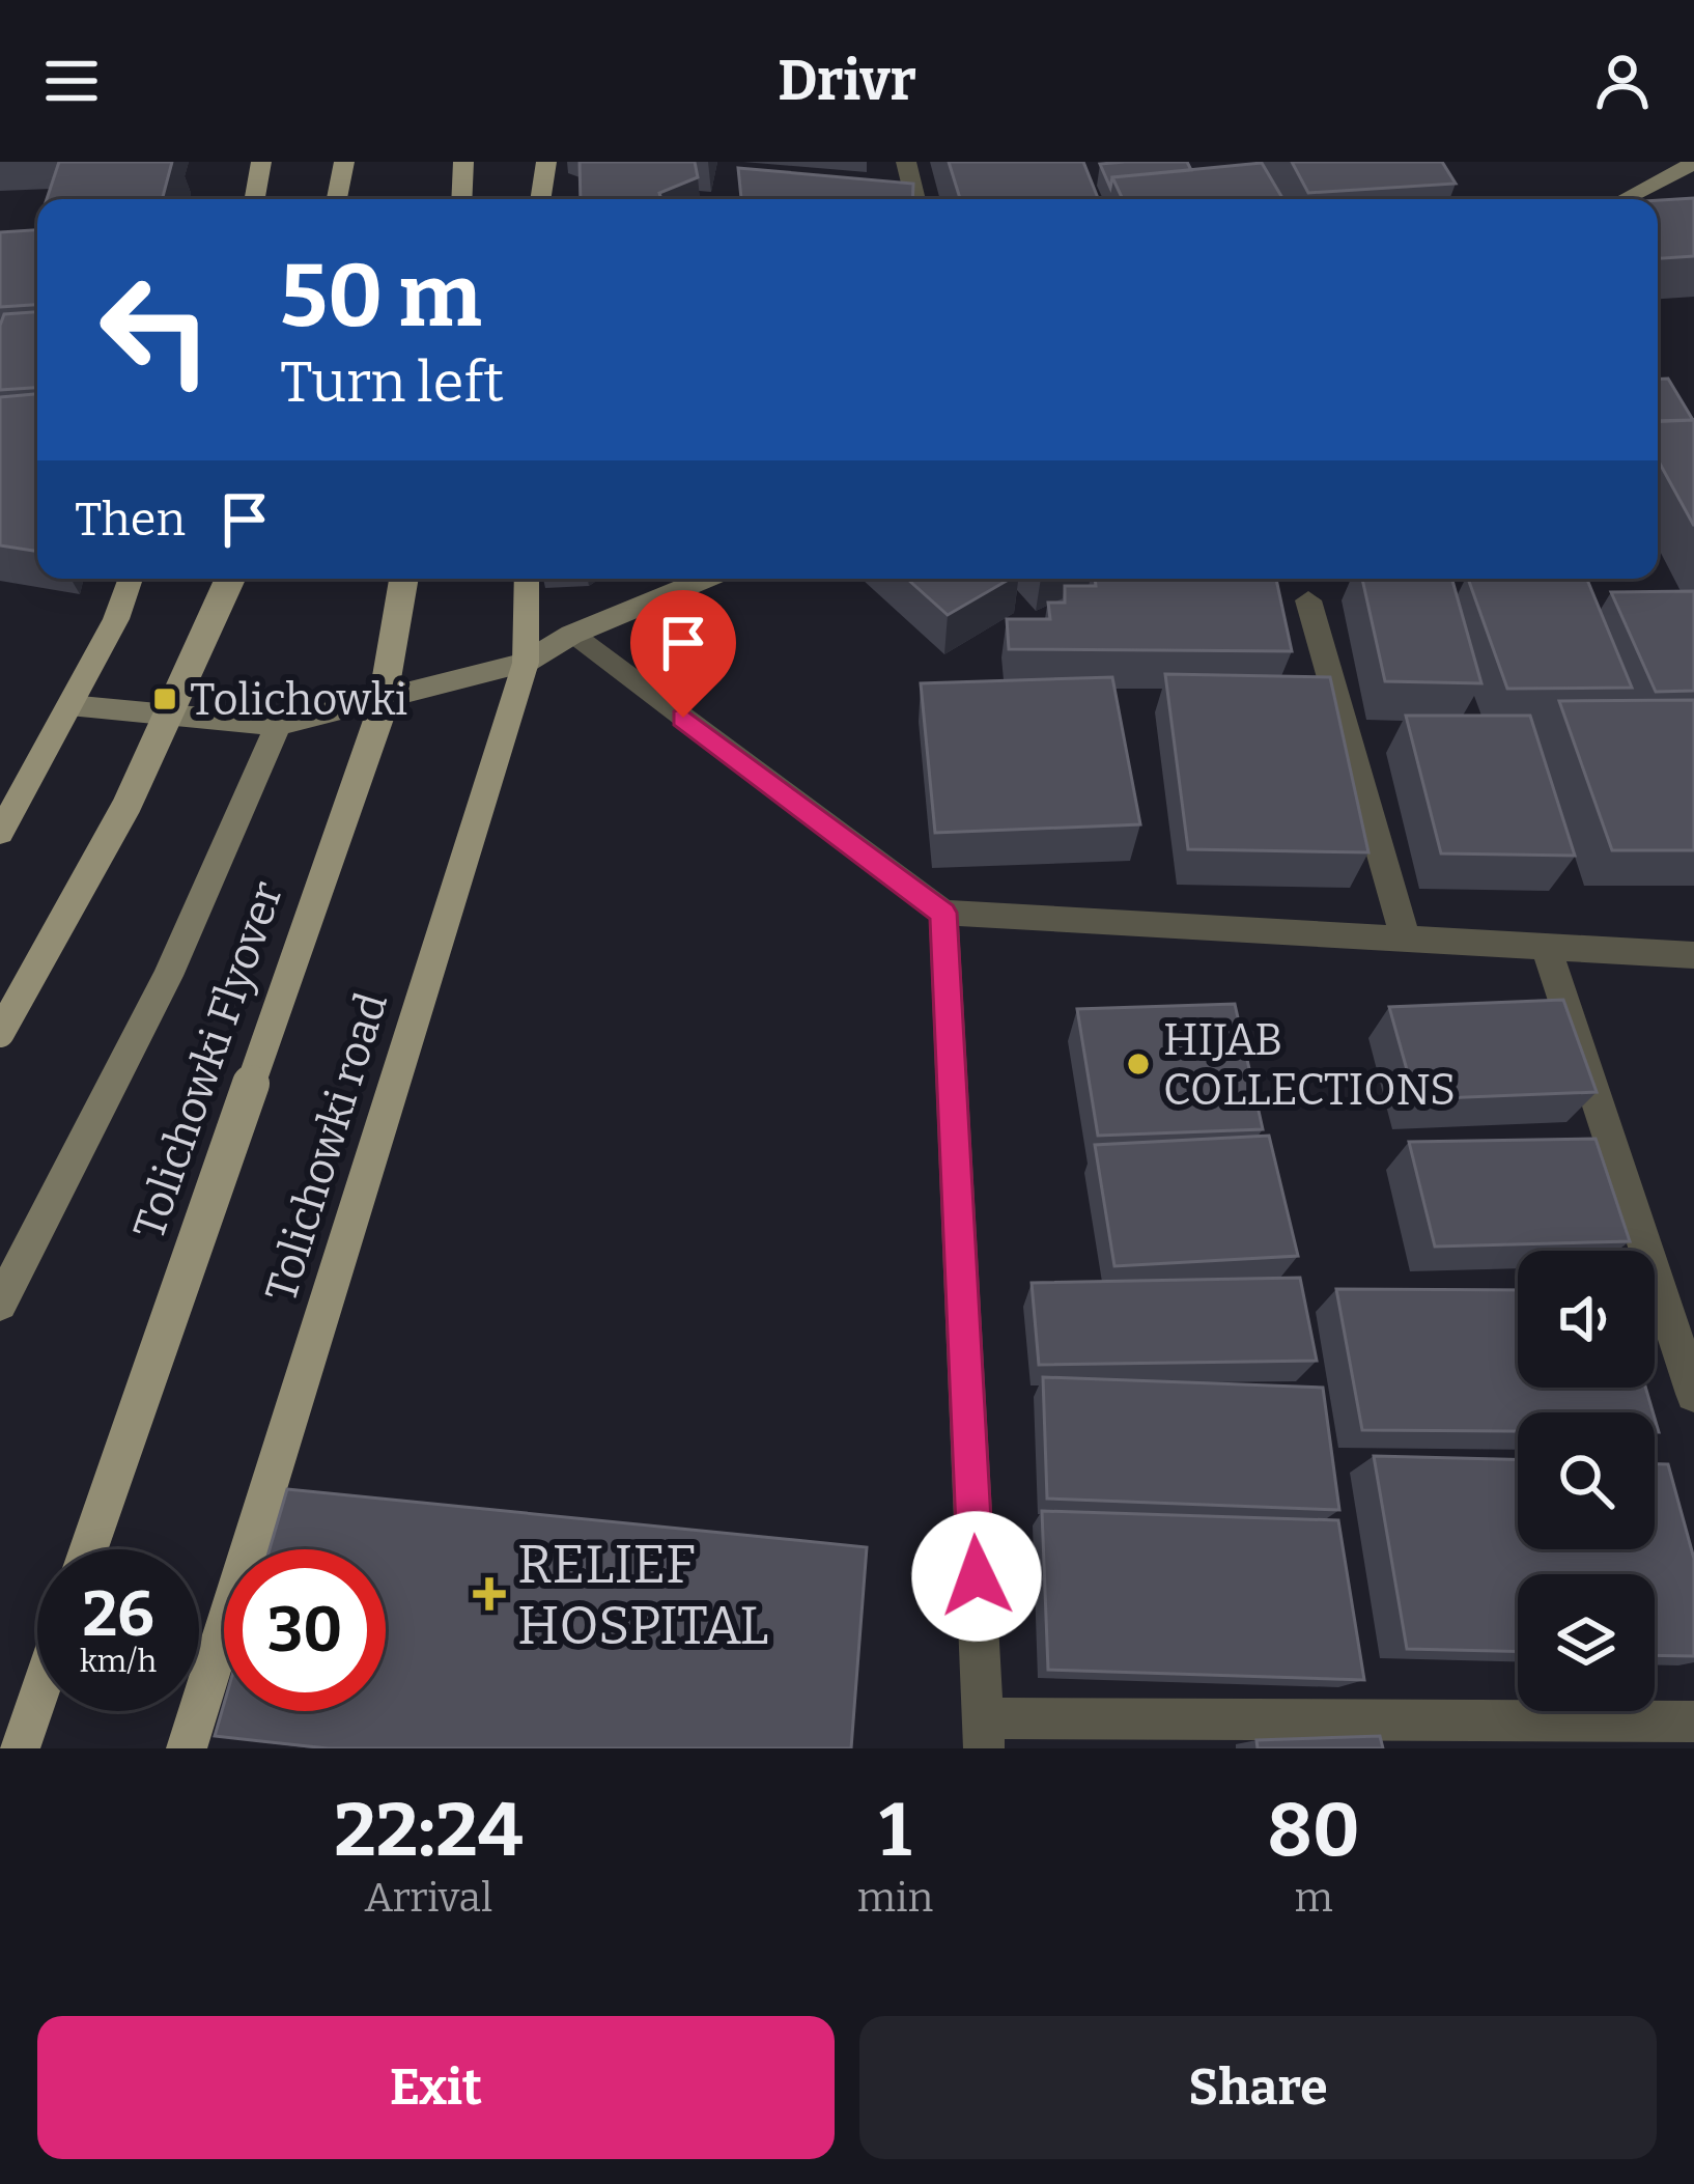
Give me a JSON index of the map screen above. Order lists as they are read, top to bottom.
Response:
{
  "streets": {
    "main road": ["Tolichowki Flyover", "Tolichowki road"]
  },
  "places": {
    "transit": ["Tolichowki"],
    "other": ["HIJAB COLLECTIONS"],
    "health": ["RELIEF HOSPITAL"]
  },
  "page": {
    "header": "Drivr",
    "turn": ["50 m", "Turn left"],
    "then": "Then",
    "speed": "26 km/h",
    "limit": "30",
    "eta": [
      "22:24",
      "Arrival",
      "1",
      "min",
      "80",
      "m"
    ],
    "buttons": ["Exit", "Share"]
  }
}
